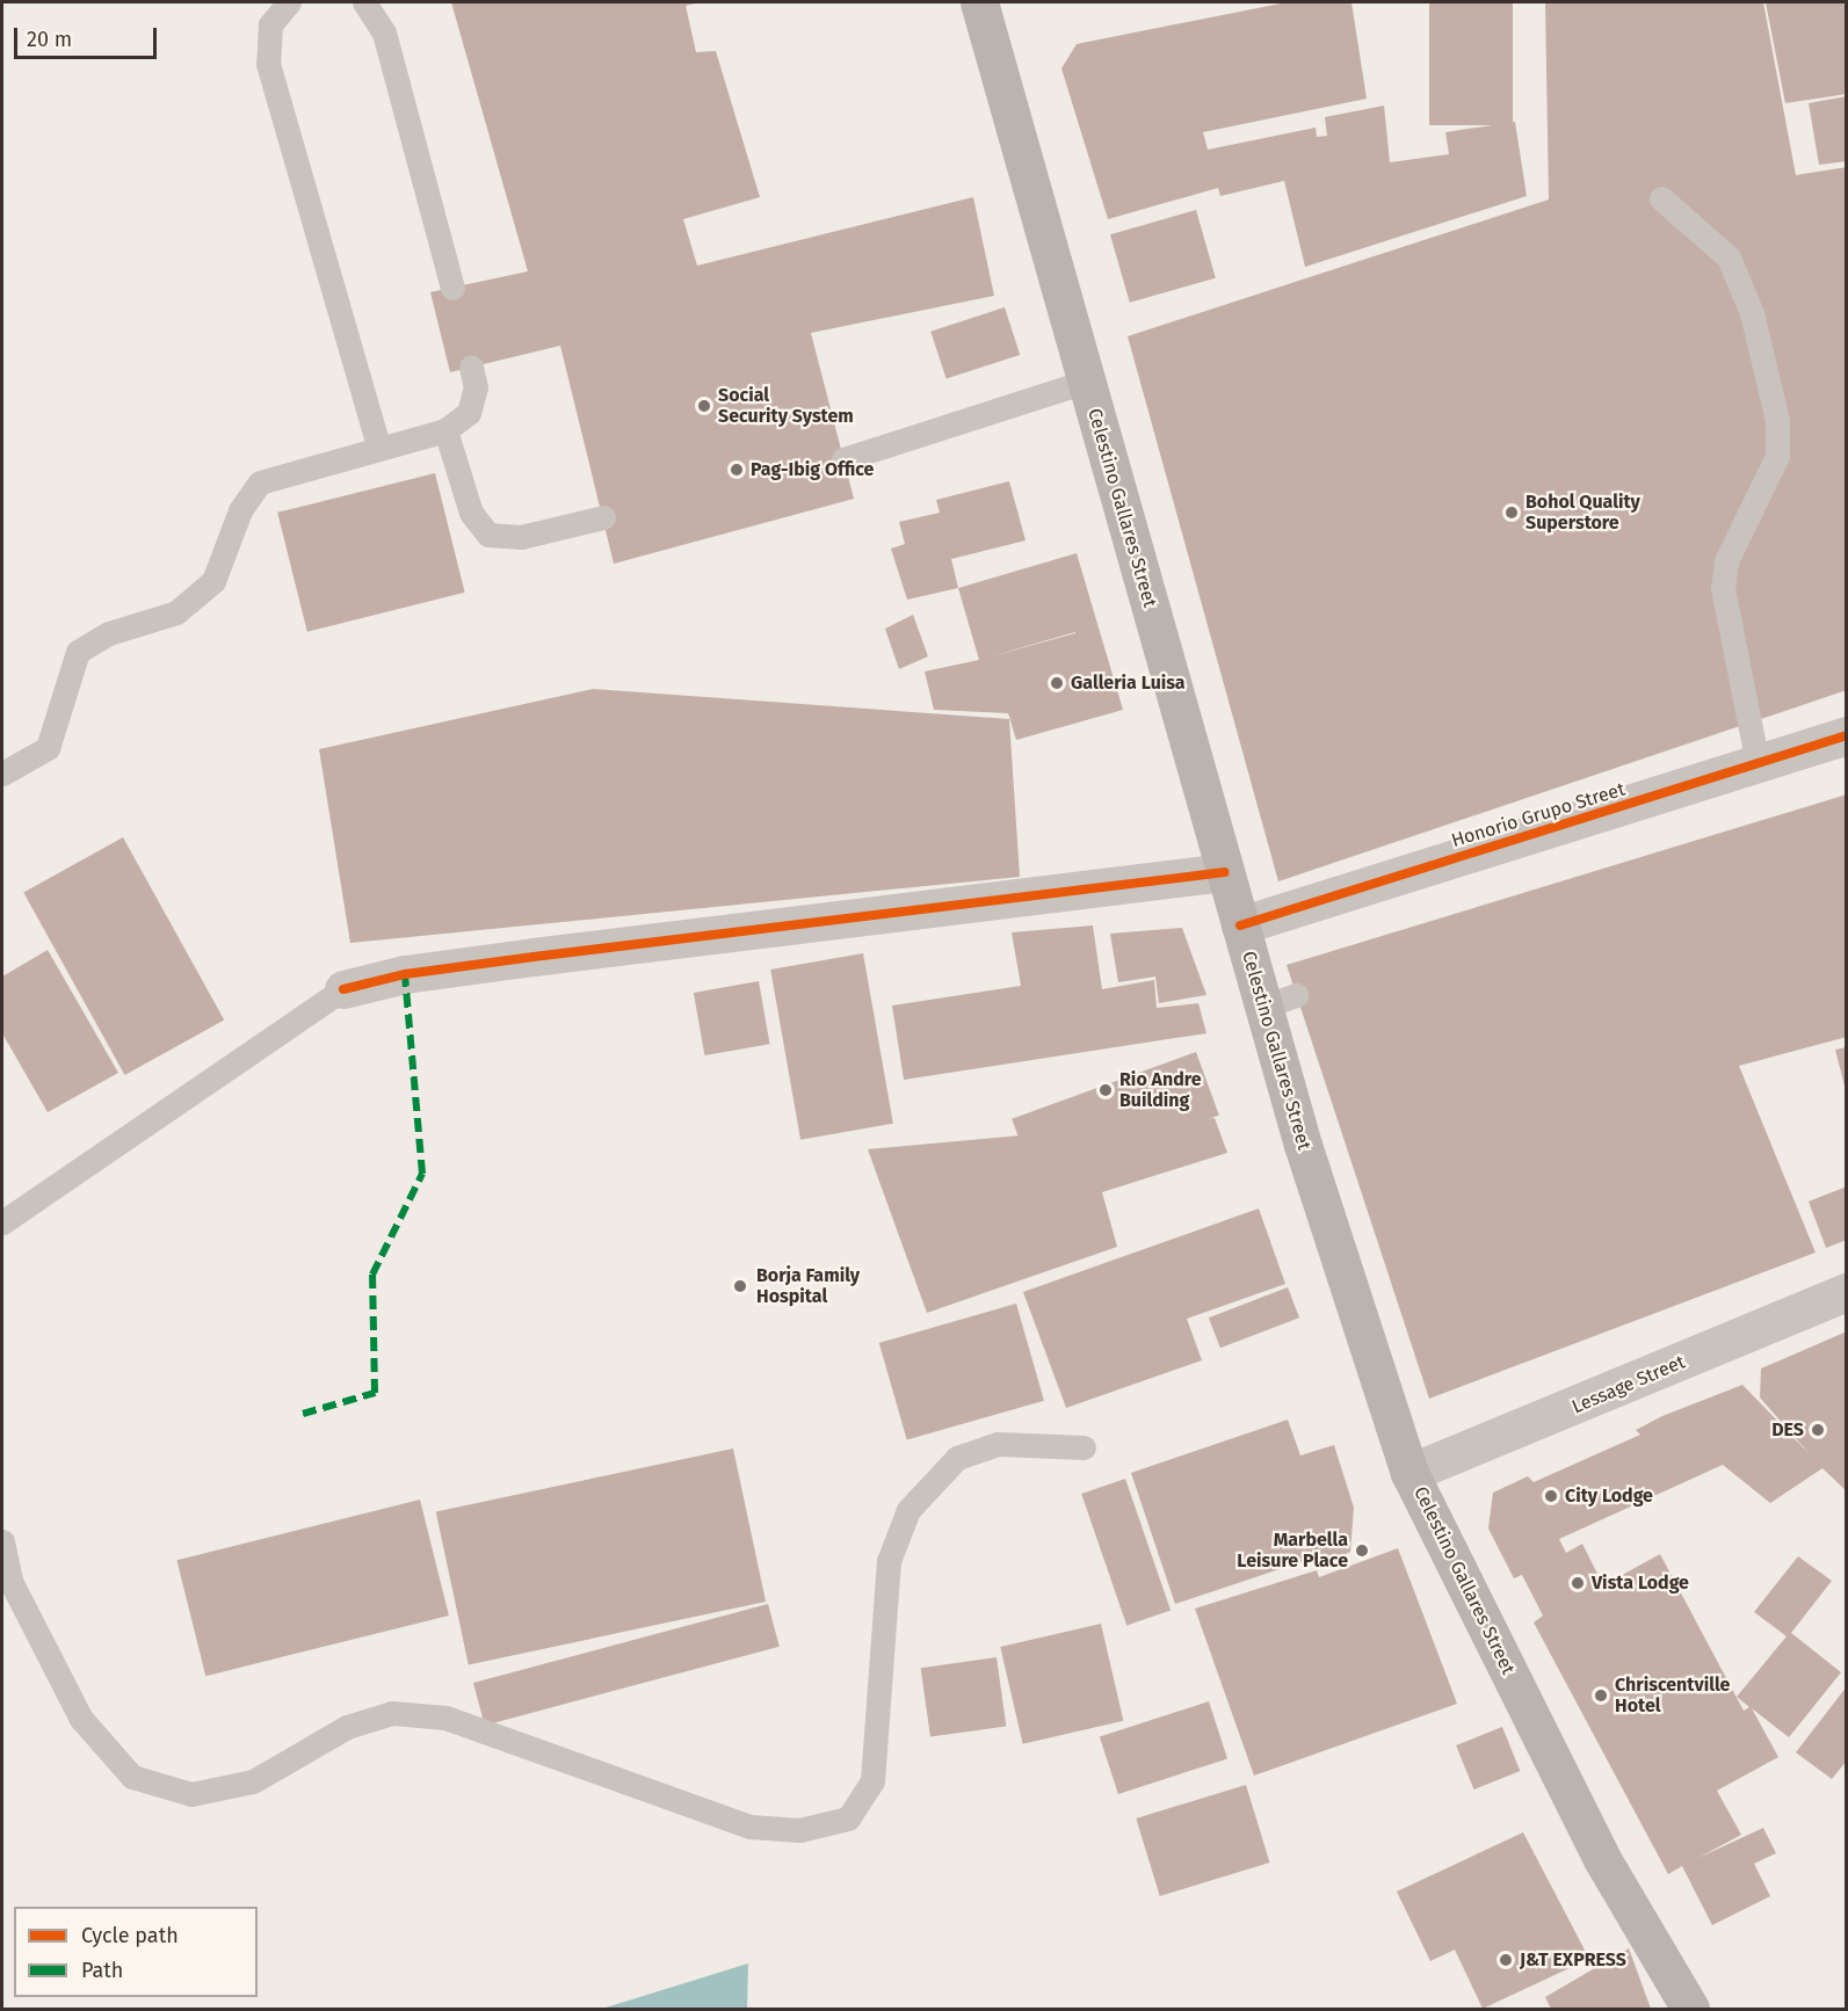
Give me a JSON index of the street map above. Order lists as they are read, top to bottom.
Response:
{
  "streets": {
    "main road": ["Celestino Gallares Street"],
    "street": ["Honorio Grupo Street", "Lessage Street"]
  },
  "crossings": [
    ["Celestino Gallares Street", "Honorio Grupo Street"],
    ["Celestino Gallares Street", "Lessage Street"]
  ],
  "places": [
    "Social Security System",
    "Pag-Ibig Office",
    "Bohol Quality Superstore",
    "Galleria Luisa",
    "Rio Andre Building",
    "Borja Family Hospital",
    "DES",
    "City Lodge",
    "Marbella Leisure Place",
    "Vista Lodge",
    "Chriscentville Hotel",
    "J&T EXPRESS"
  ],
  "legend": ["Cycle path", "Path"],
  "scale_bar": "20 m"
}
